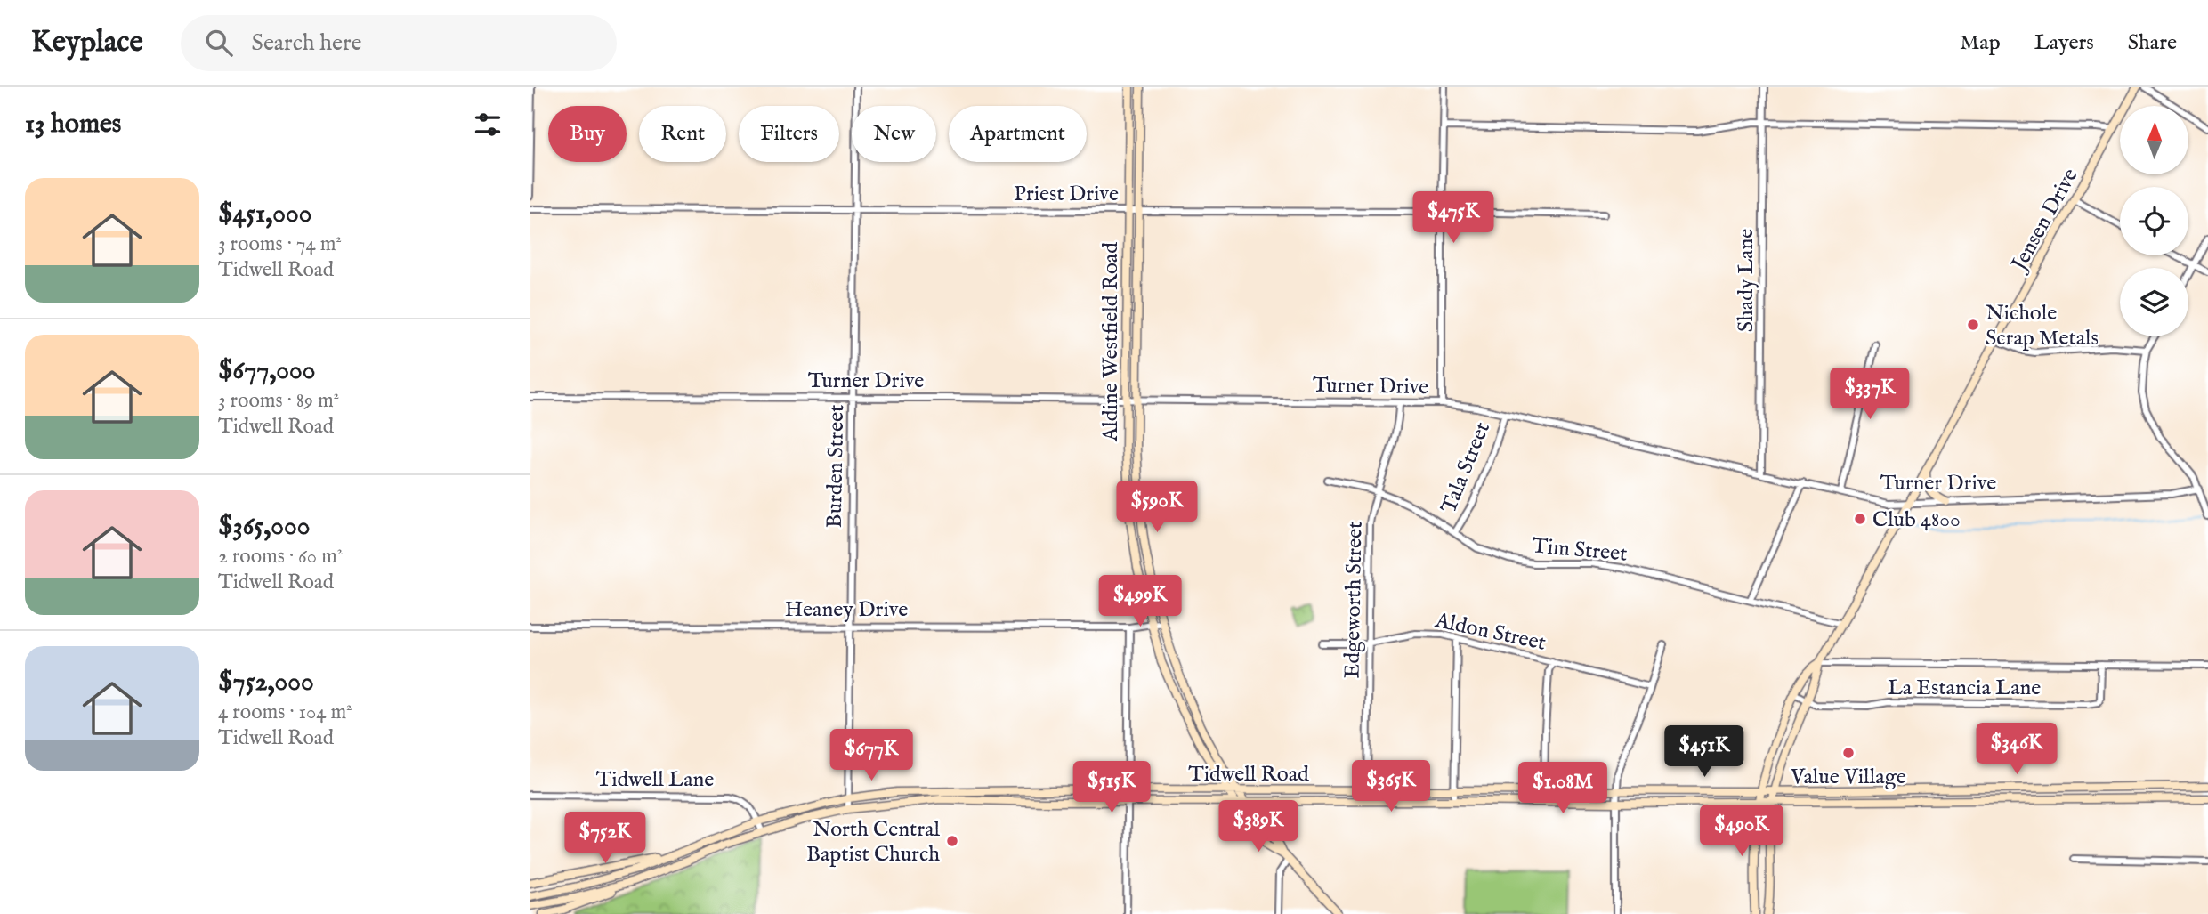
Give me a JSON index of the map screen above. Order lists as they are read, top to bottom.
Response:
{
  "streets": {
    "main road": ["Jensen Drive", "Aldine Westfield Road", "Tidwell Road"],
    "street": [
      "Priest Drive",
      "Shady Lane",
      "Turner Drive",
      "Burden Street",
      "Tala Street",
      "Tim Street",
      "Edgeworth Street",
      "Heaney Drive",
      "Aldon Street",
      "La Estancia Lane",
      "Tidwell Lane"
    ]
  },
  "crossings": [
    ["Priest Drive", "Aldine Westfield Road"],
    ["Priest Drive", "Burden Street"],
    ["Jensen Drive", "Turner Drive"],
    ["Jensen Drive", "Tim Street"],
    ["Jensen Drive", "La Estancia Lane"],
    ["Jensen Drive", "Tidwell Road"],
    ["Shady Lane", "Turner Drive"],
    ["Aldine Westfield Road", "Turner Drive"],
    ["Aldine Westfield Road", "Heaney Drive"],
    ["Aldine Westfield Road", "Tidwell Road"],
    ["Turner Drive", "Burden Street"],
    ["Turner Drive", "Tala Street"],
    ["Turner Drive", "Edgeworth Street"],
    ["Burden Street", "Heaney Drive"],
    ["Burden Street", "Tidwell Road"],
    ["Tala Street", "Tim Street"],
    ["Tim Street", "Edgeworth Street"],
    ["Edgeworth Street", "Aldon Street"],
    ["Edgeworth Street", "Tidwell Road"],
    ["Tidwell Road", "Tidwell Lane"]
  ],
  "places": [
    "Nichole Scrap Metals",
    "Club 4800",
    "Value Village",
    "North Central Baptist Church"
  ],
  "north": "top",
  "page": {
    "header": "Keyplace",
    "search": "Search here",
    "nav": ["Map", "Layers", "Share"],
    "heading": "13 homes",
    "chip": [
      "Buy",
      "Rent",
      "Filters",
      "New",
      "Apartment"
    ],
    "list": [
      {
        "name": "$451,000",
        "note": "3 rooms · 74 m² · Tidwell Road"
      },
      {
        "name": "$677,000",
        "note": "3 rooms · 89 m² · Tidwell Road"
      },
      {
        "name": "$365,000",
        "note": "2 rooms · 60 m² · Tidwell Road"
      },
      {
        "name": "$752,000",
        "note": "4 rooms · 104 m² · Tidwell Road"
      }
    ],
    "price": [
      "$475K",
      "$337K",
      "$590K",
      "$499K",
      "$346K",
      "$451K",
      "$677K",
      "$365K",
      "$515K",
      "$1.08M",
      "$389K",
      "$490K",
      "$752K"
    ]
  }
}
